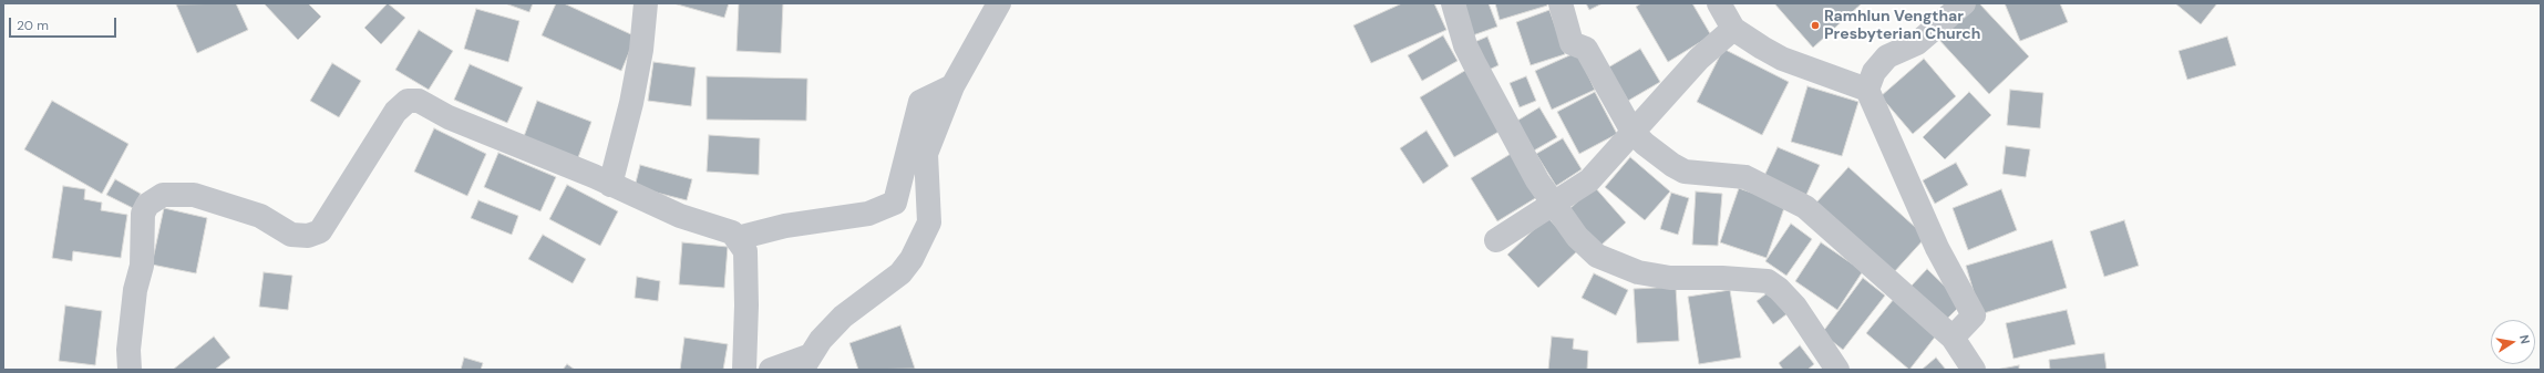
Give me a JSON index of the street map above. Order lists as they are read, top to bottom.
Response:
{
  "places": ["Ramhlun Vengthar Presbyterian Church"],
  "scale_bar": "20 m",
  "north": "right"
}
